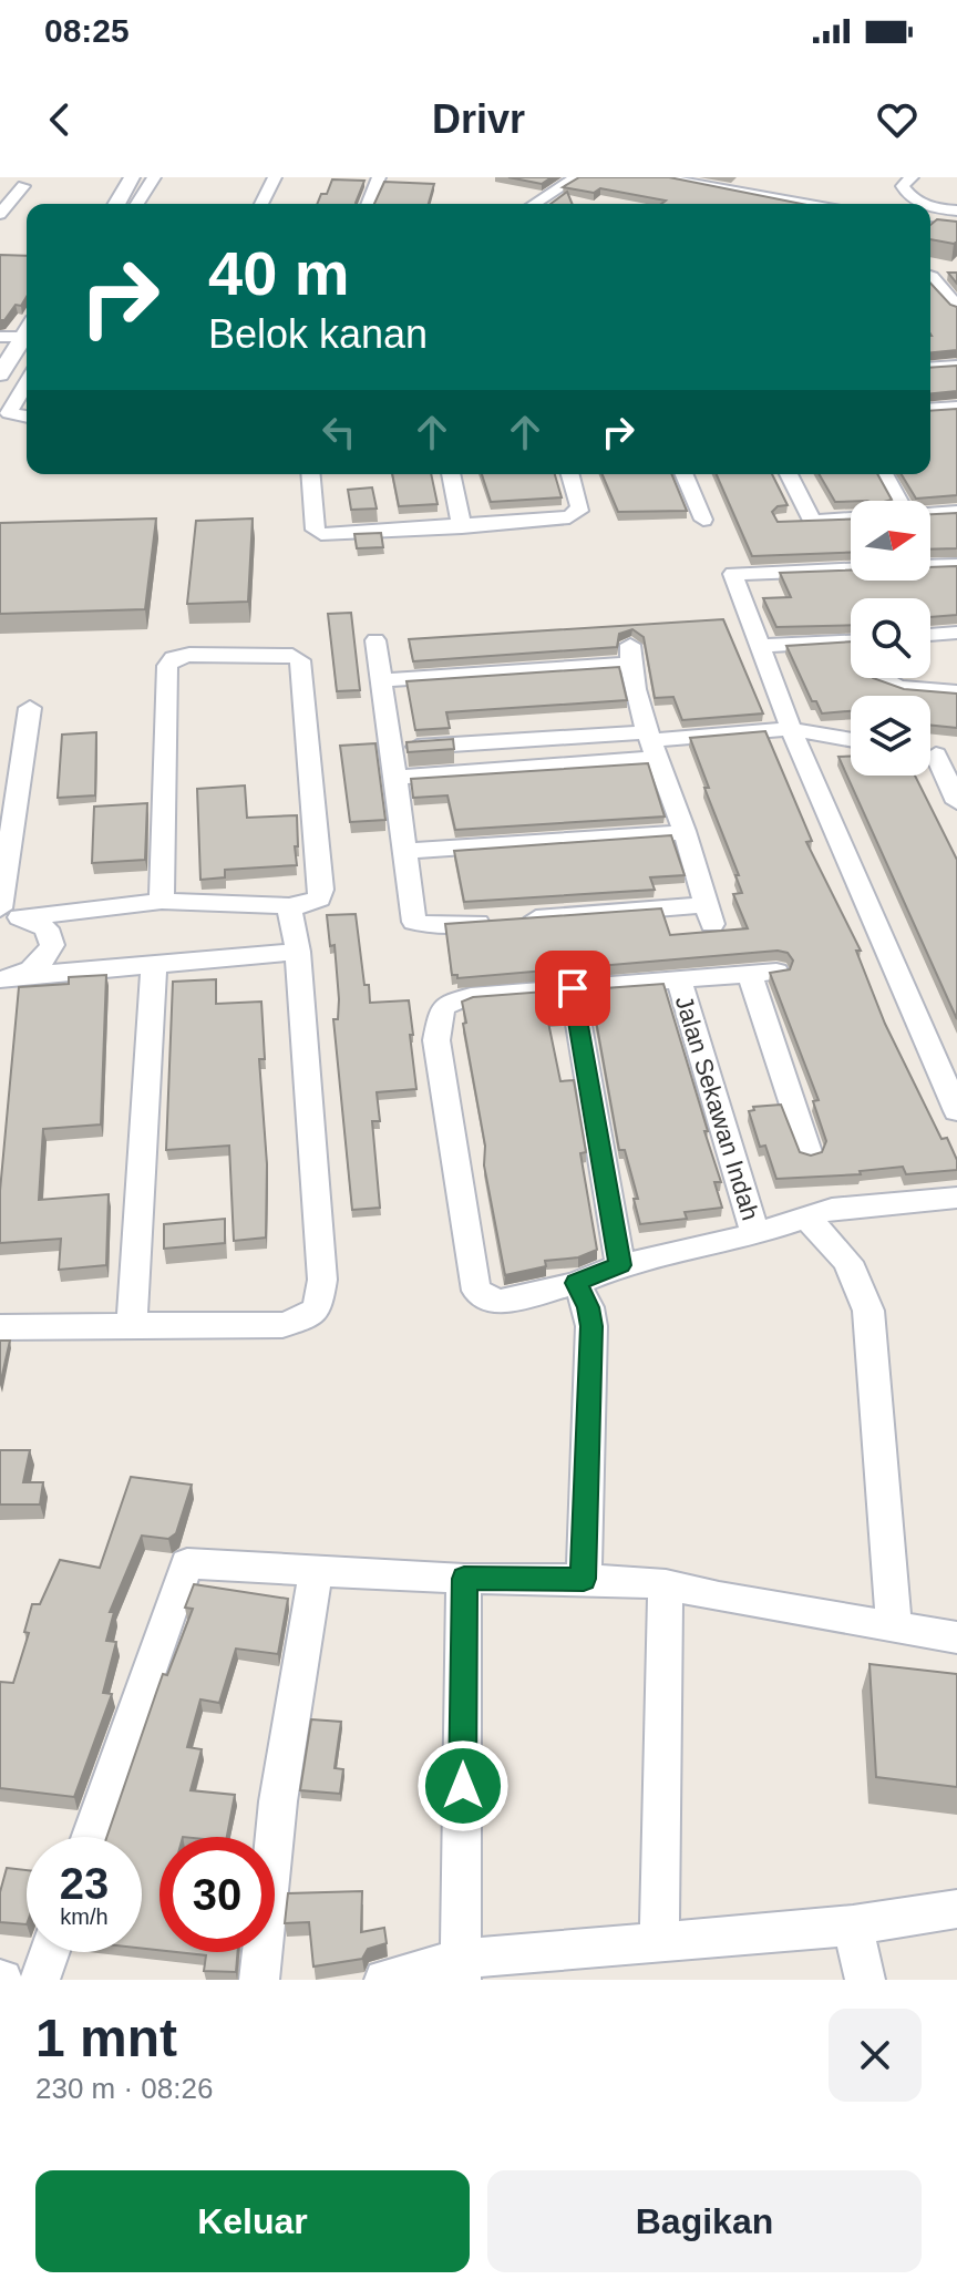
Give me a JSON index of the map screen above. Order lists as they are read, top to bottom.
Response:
{
  "streets": {
    "street": ["Jalan Sekawan Indah"]
  },
  "north": "right",
  "page": {
    "status": "08:25",
    "header": "Drivr",
    "turn": ["40 m", "Belok kanan"],
    "speed": "23 km/h",
    "limit": "30",
    "heading": ["1 mnt", "230 m · 08:26"],
    "buttons": ["Keluar", "Bagikan"]
  }
}
